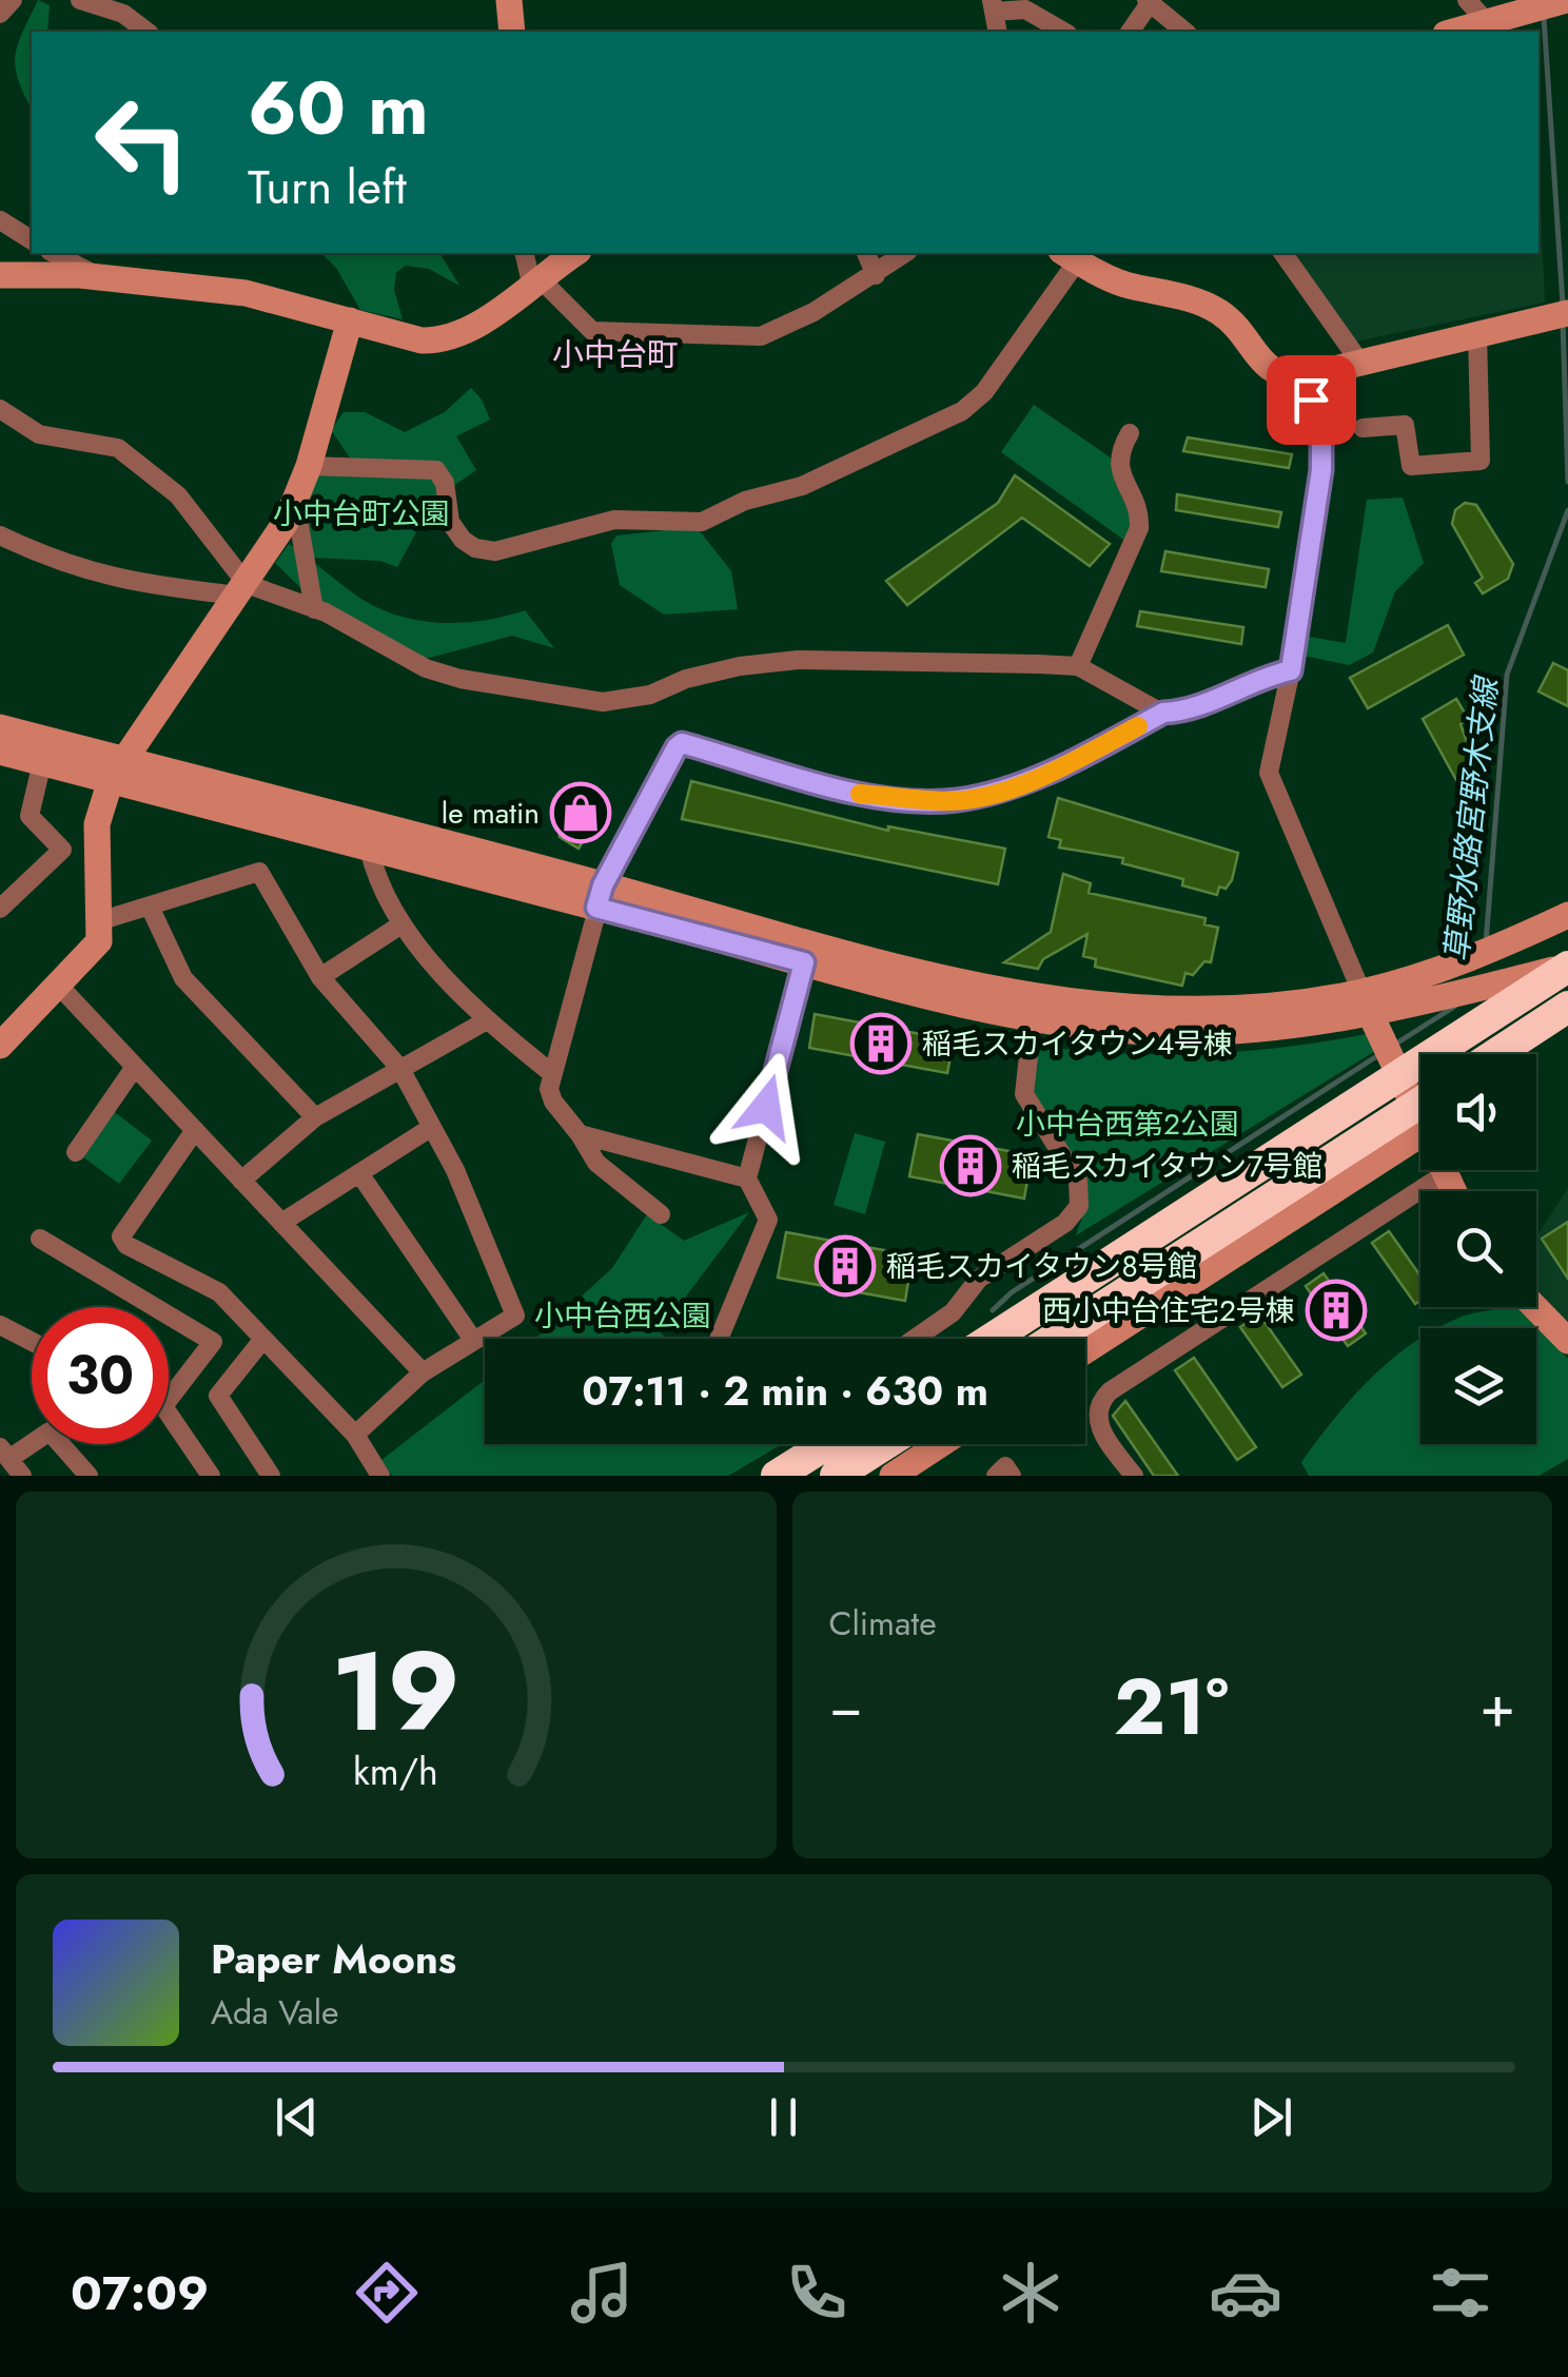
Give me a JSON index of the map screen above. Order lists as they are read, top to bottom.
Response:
{
  "districts": ["小中台町"],
  "water": ["草野水路宮野木支線"],
  "parks": ["小中台町公園", "小中台西第2公園", "小中台西公園"],
  "places": {
    "shop": ["le matin"],
    "building": [
      "稲毛スカイタウン４号棟",
      "稲毛スカイタウン７号館",
      "稲毛スカイタウン８号館",
      "西小中台住宅2号棟"
    ]
  },
  "page": {
    "turn": ["60 m", "Turn left"],
    "limit": "30",
    "trip": "07:11 · 2 min · 630 m",
    "tile": "Climate",
    "heat": ["−", "21°", "+"],
    "song": ["Paper Moons", "Ada Vale"],
    "tabs": "07:09",
    "gauge": ["19", "km/h"]
  }
}
